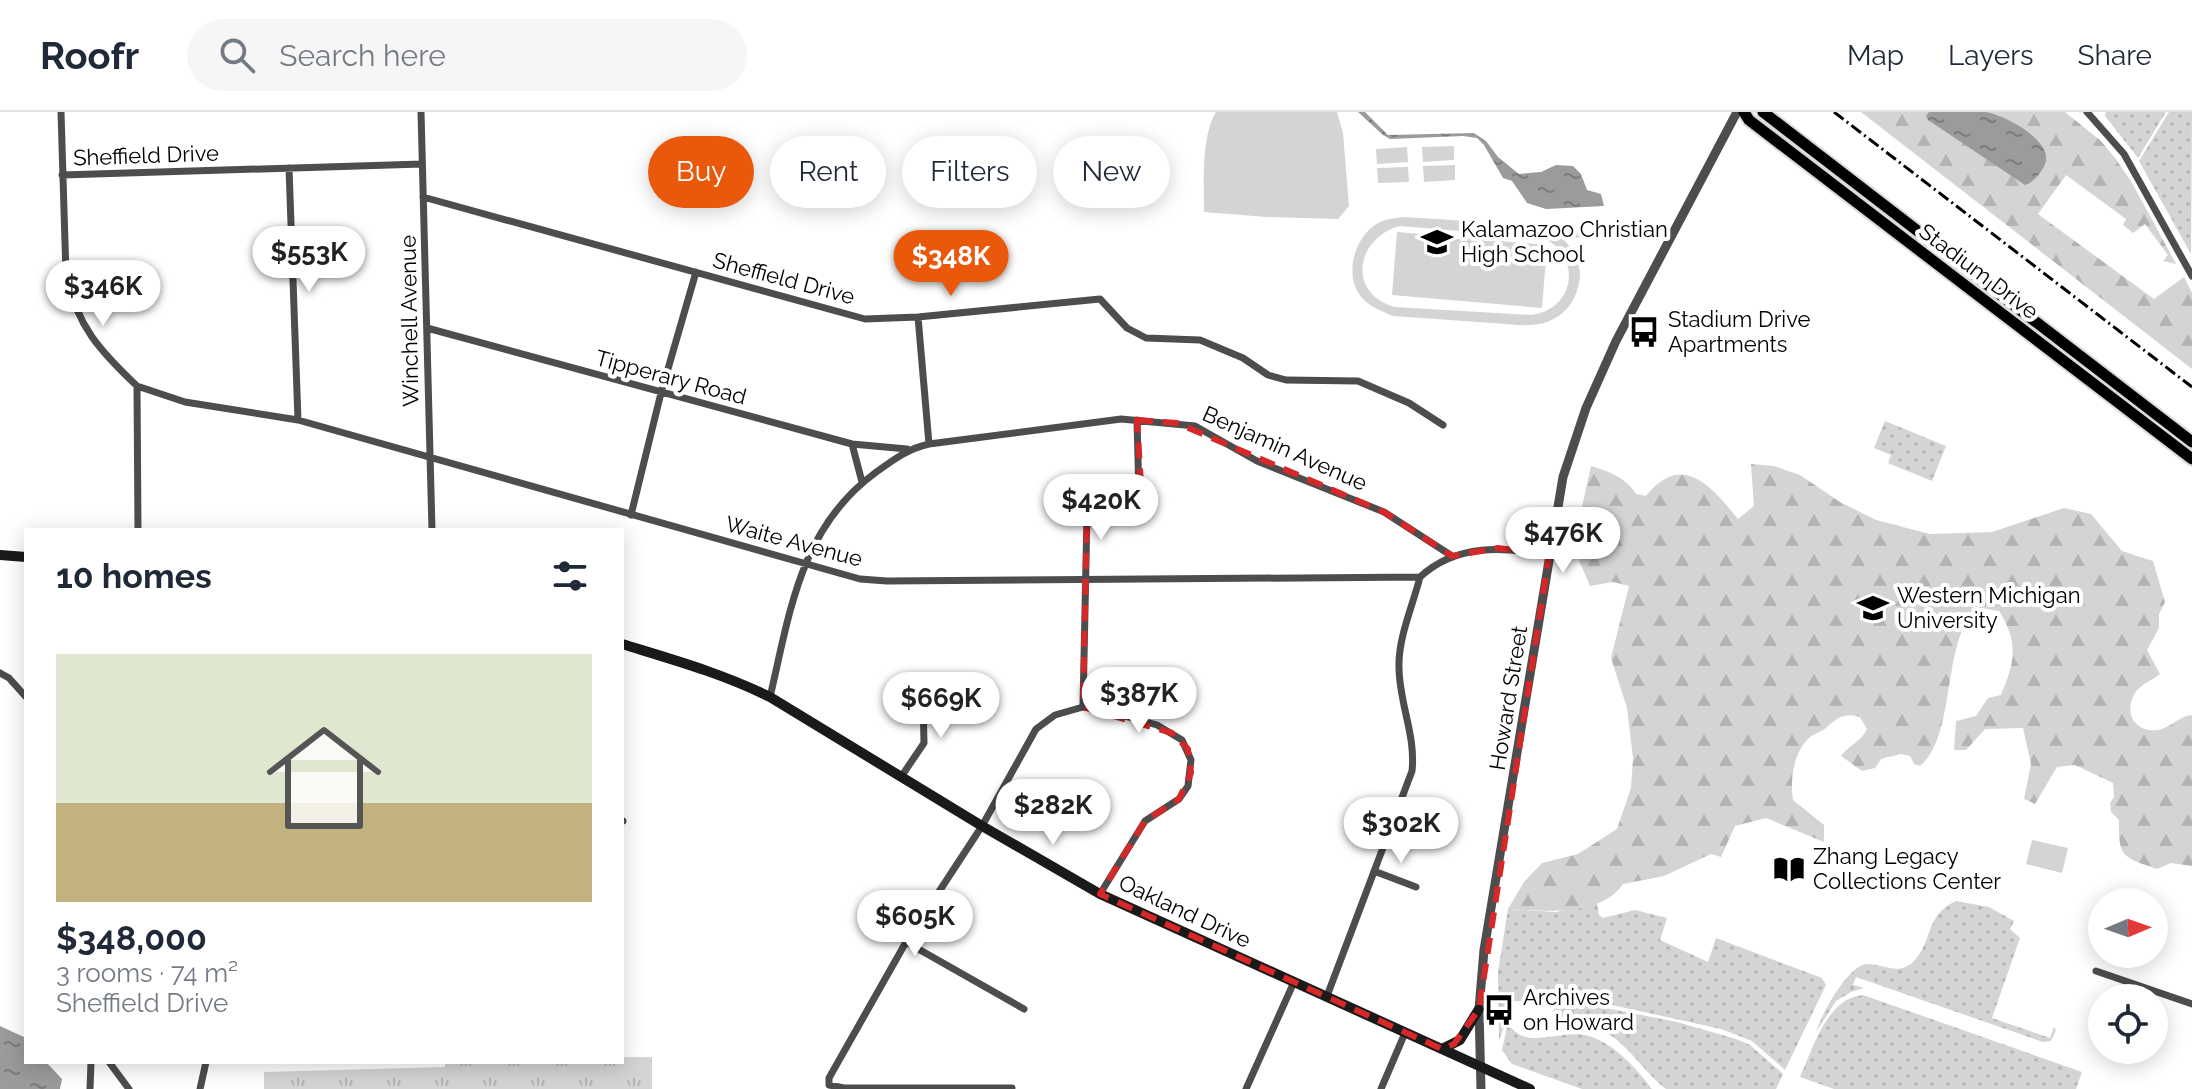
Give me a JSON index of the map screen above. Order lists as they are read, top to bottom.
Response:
{
  "streets": {
    "main road": ["Stadium Drive", "Oakland Drive"],
    "street": [
      "Sheffield Drive",
      "Winchell Avenue",
      "Tipperary Road",
      "Benjamin Avenue",
      "Waite Avenue",
      "Howard Street"
    ]
  },
  "crossings": [
    ["Sheffield Drive", "Winchell Avenue"],
    ["Winchell Avenue", "Tipperary Road"],
    ["Winchell Avenue", "Waite Avenue"],
    ["Tipperary Road", "Benjamin Avenue"],
    ["Benjamin Avenue", "Waite Avenue"],
    ["Benjamin Avenue", "Oakland Drive"],
    ["Howard Street", "Oakland Drive"]
  ],
  "places": {
    "school or university": ["Kalamazoo Christian High School", "Western Michigan University"],
    "bus stop": ["Stadium Drive Apartments", "Archives on Howard"],
    "library": ["Zhang Legacy Collections Center"]
  },
  "north": "right",
  "page": {
    "header": "Roofr",
    "search": "Search here",
    "nav": ["Map", "Layers", "Share"],
    "chip": [
      "Buy",
      "Rent",
      "Filters",
      "New"
    ],
    "price": [
      "$553K",
      "$348K",
      "$346K",
      "$420K",
      "$476K",
      "$387K",
      "$669K",
      "$282K",
      "$302K",
      "$605K"
    ],
    "heading": "10 homes",
    "list": [
      {
        "name": "$348,000",
        "note": "3 rooms · 74 m² · Sheffield Drive"
      }
    ]
  }
}
